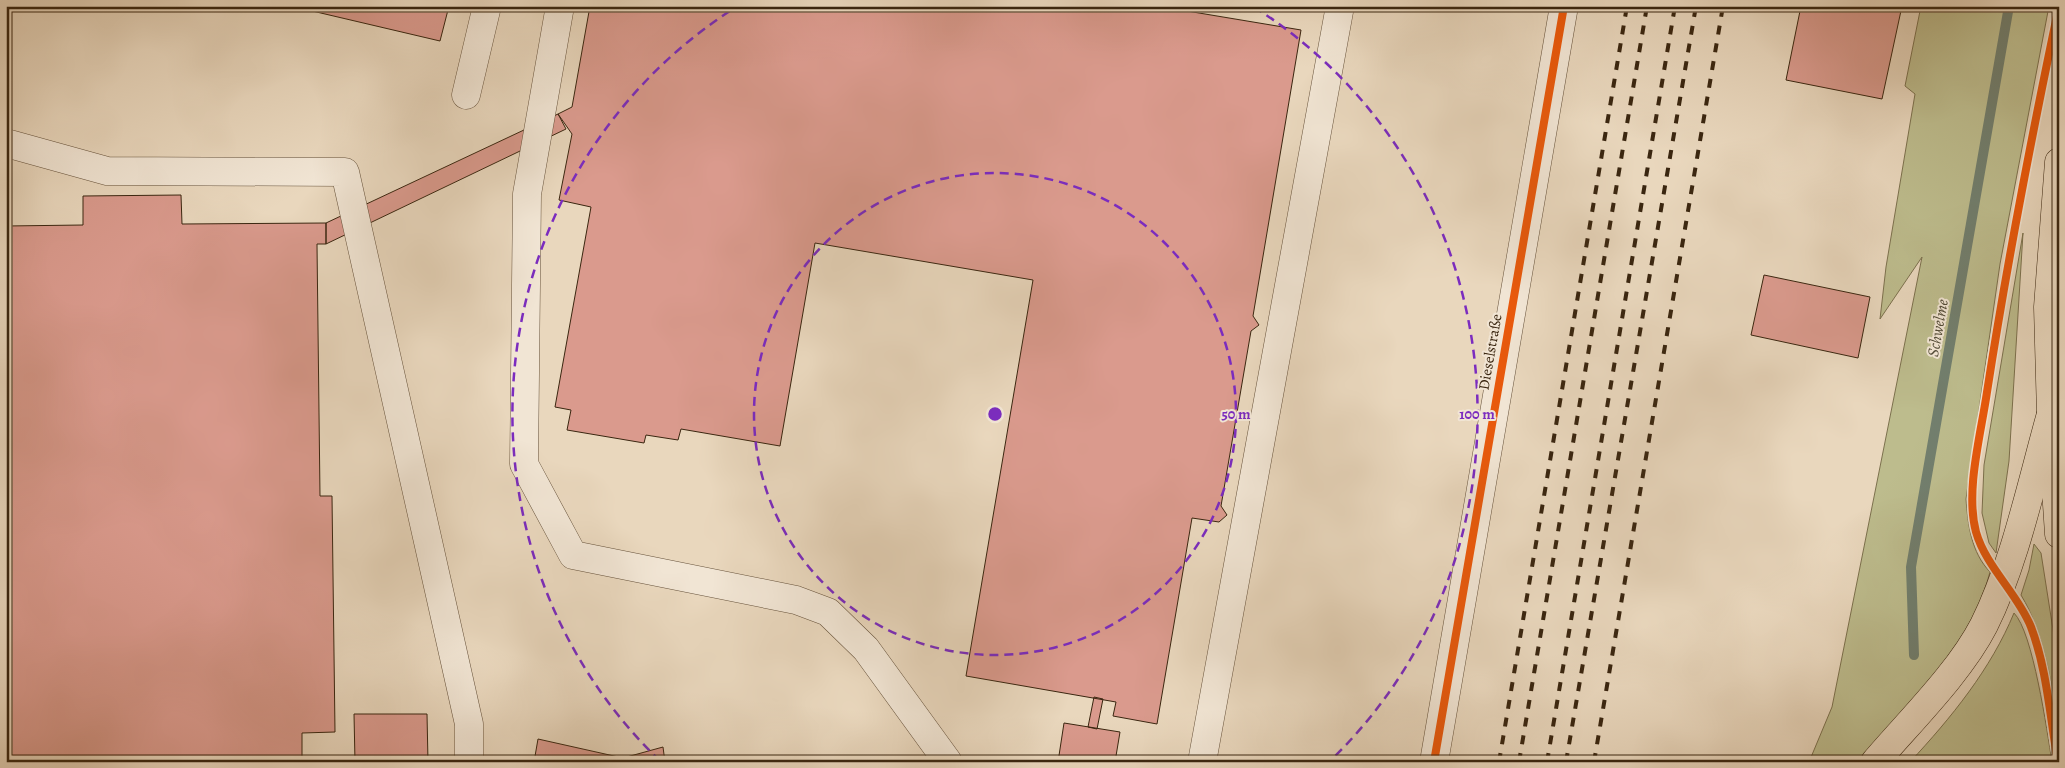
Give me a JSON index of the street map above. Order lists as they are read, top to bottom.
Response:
{
  "streets": {
    "street": ["Dieselstraße"]
  },
  "water": ["Schwelme"],
  "rings": ["50 m", "100 m"]
}
